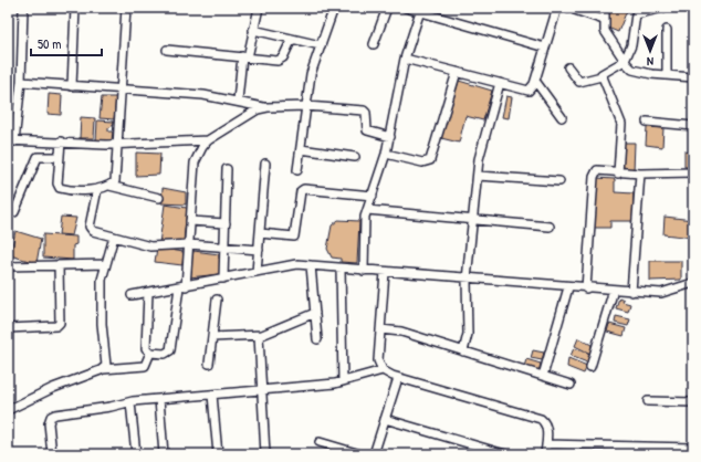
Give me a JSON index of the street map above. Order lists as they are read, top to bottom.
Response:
{
  "scale_bar": "50 m",
  "north": "bottom"
}
